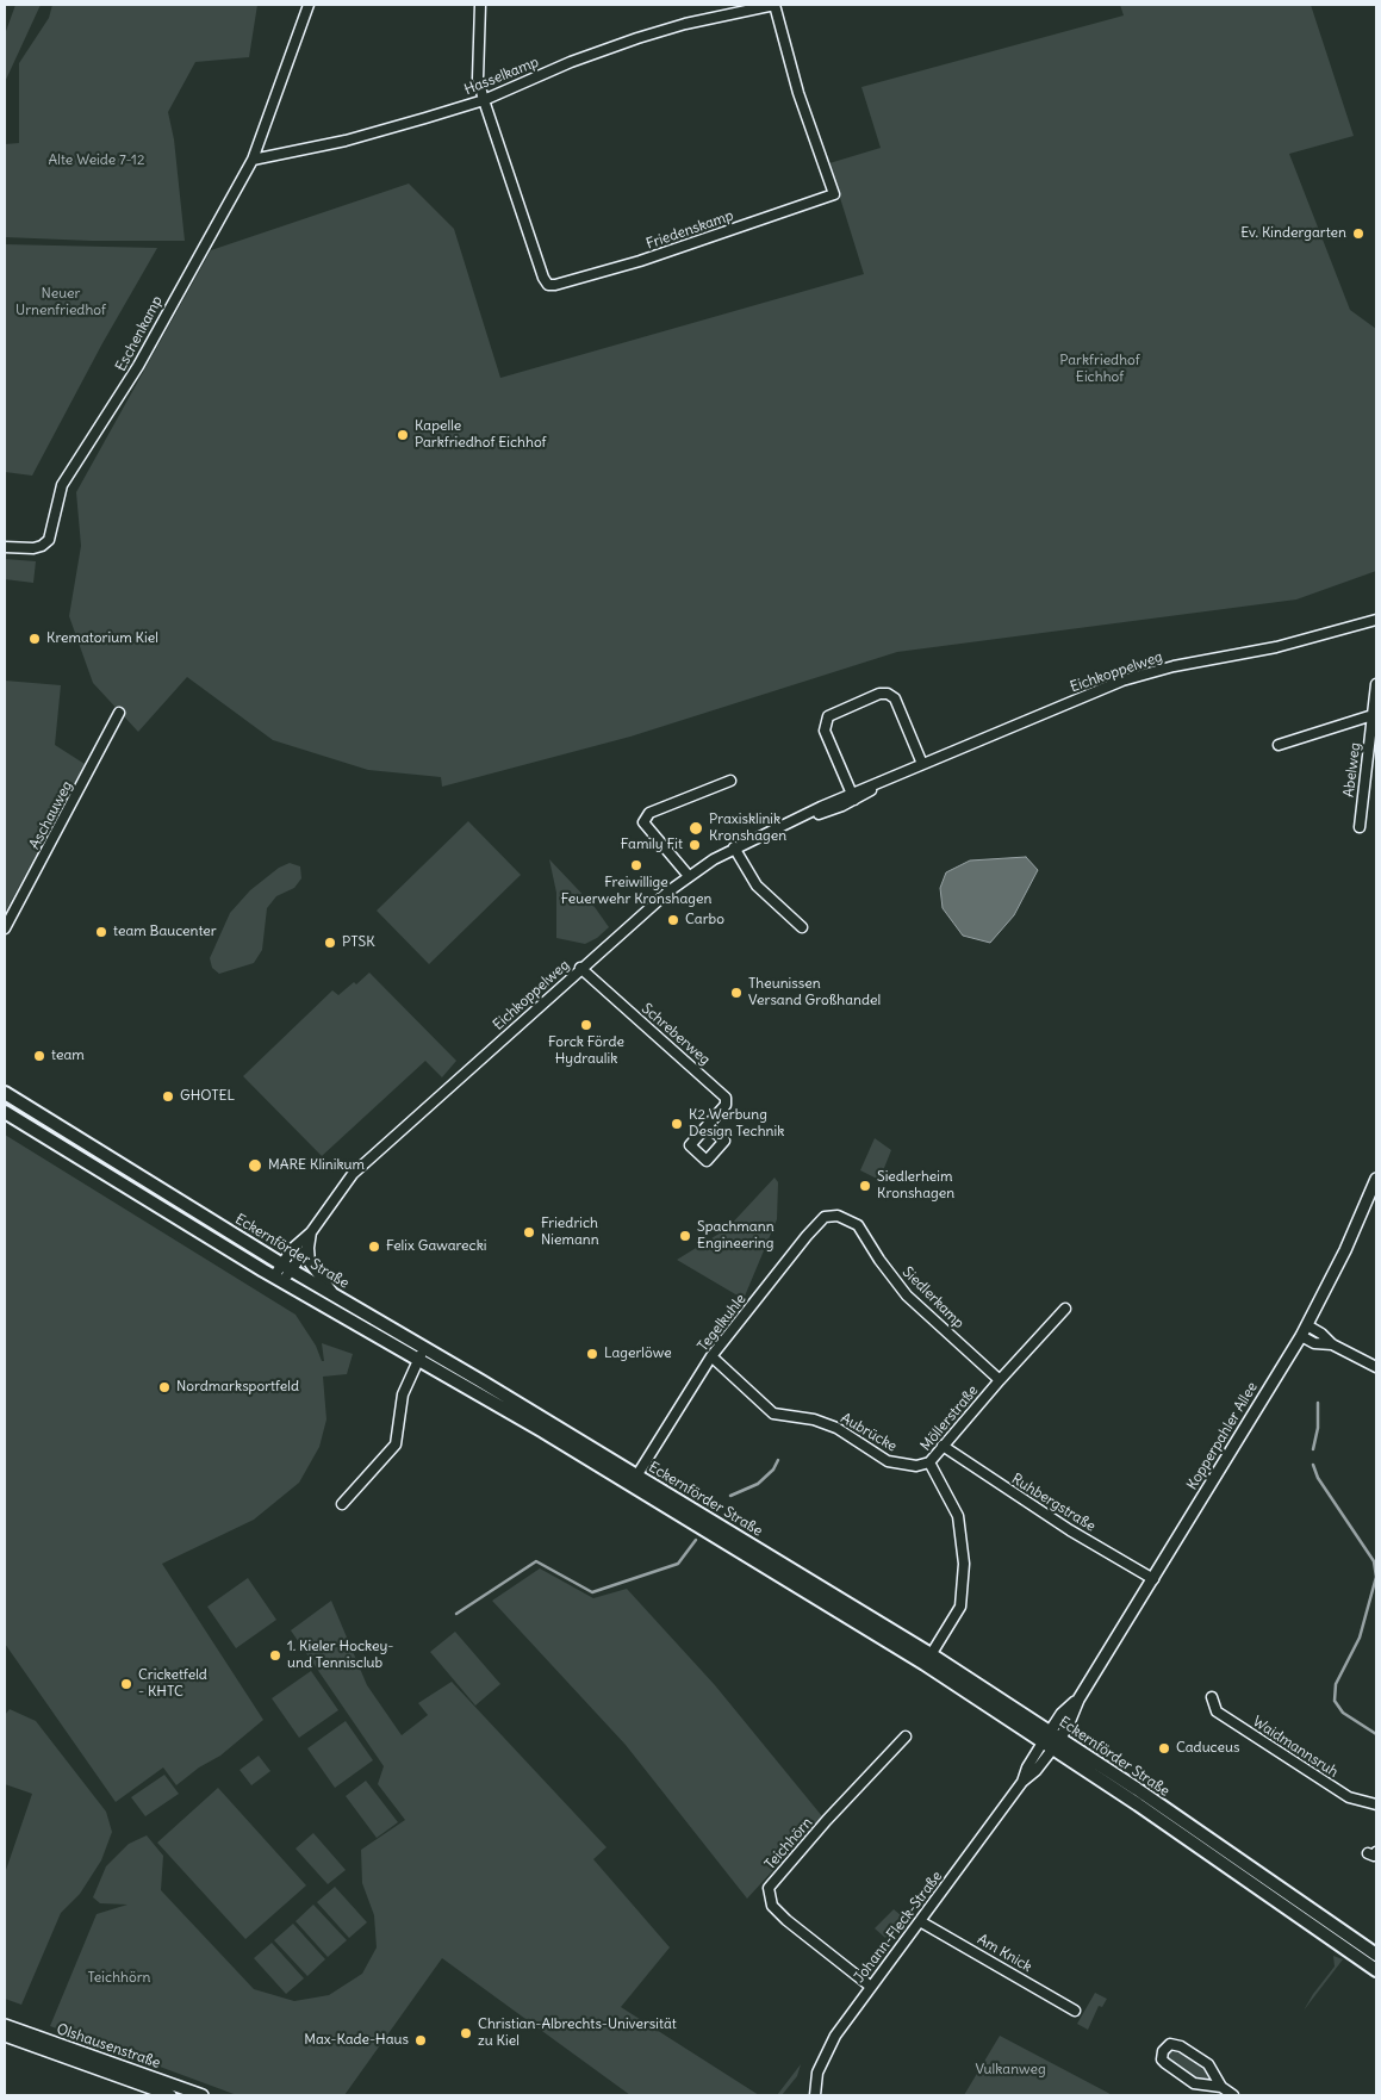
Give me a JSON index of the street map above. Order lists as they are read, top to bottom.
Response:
{
  "streets": {
    "main road": ["Eckernförder Straße"],
    "street": [
      "Hasselkamp",
      "Friedenskamp",
      "Eschenkamp",
      "Eichkoppelweg",
      "Abelweg",
      "Aschauweg",
      "Schreberweg",
      "Siedlerkamp",
      "Tegelkuhle",
      "Möllerstraße",
      "Aubrücke",
      "Kopperpahler Allee",
      "Ruhbergstraße",
      "Waidmannsruh",
      "Teichhörn",
      "Johann-Fleck-Straße",
      "Am Knick",
      "Olshausenstraße"
    ]
  },
  "crossings": [
    ["Hasselkamp", "Friedenskamp"],
    ["Hasselkamp", "Eschenkamp"],
    ["Eichkoppelweg", "Schreberweg"],
    ["Eichkoppelweg", "Eckernförder Straße"],
    ["Eckernförder Straße", "Tegelkuhle"],
    ["Eckernförder Straße", "Möllerstraße"],
    ["Eckernförder Straße", "Kopperpahler Allee"],
    ["Eckernförder Straße", "Johann-Fleck-Straße"],
    ["Siedlerkamp", "Tegelkuhle"],
    ["Siedlerkamp", "Möllerstraße"],
    ["Tegelkuhle", "Aubrücke"],
    ["Möllerstraße", "Aubrücke"],
    ["Möllerstraße", "Ruhbergstraße"],
    ["Kopperpahler Allee", "Ruhbergstraße"],
    ["Kopperpahler Allee", "Johann-Fleck-Straße"],
    ["Teichhörn", "Johann-Fleck-Straße"],
    ["Johann-Fleck-Straße", "Am Knick"]
  ],
  "parks": [
    "Alte Weide 7-12",
    "Neuer Urnenfriedhof",
    "Parkfriedhof Eichhof",
    "Teichhörn",
    "Vulkanweg"
  ],
  "places": [
    "Ev. Kindergarten",
    "Kapelle Parkfriedhof Eichhof",
    "Krematorium Kiel",
    "Praxisklinik Kronshagen",
    "Family Fit",
    "Freiwillige Feuerwehr Kronshagen",
    "Carbo",
    "team Baucenter",
    "PTSK",
    "Theunissen Versand Großhandel",
    "Forck Förde Hydraulik",
    "team",
    "GHOTEL",
    "K2 Werbung Design Technik",
    "MARE Klinikum",
    "Siedlerheim Kronshagen",
    "Friedrich Niemann",
    "Spachmann Engineering",
    "Felix Gawarecki",
    "Lagerlöwe",
    "Nordmarksportfeld",
    "1. Kieler Hockey- und Tennisclub",
    "Cricketfeld - KHTC",
    "Caduceus",
    "Christian-Albrechts-Universität zu Kiel",
    "Max-Kade-Haus"
  ]
}
